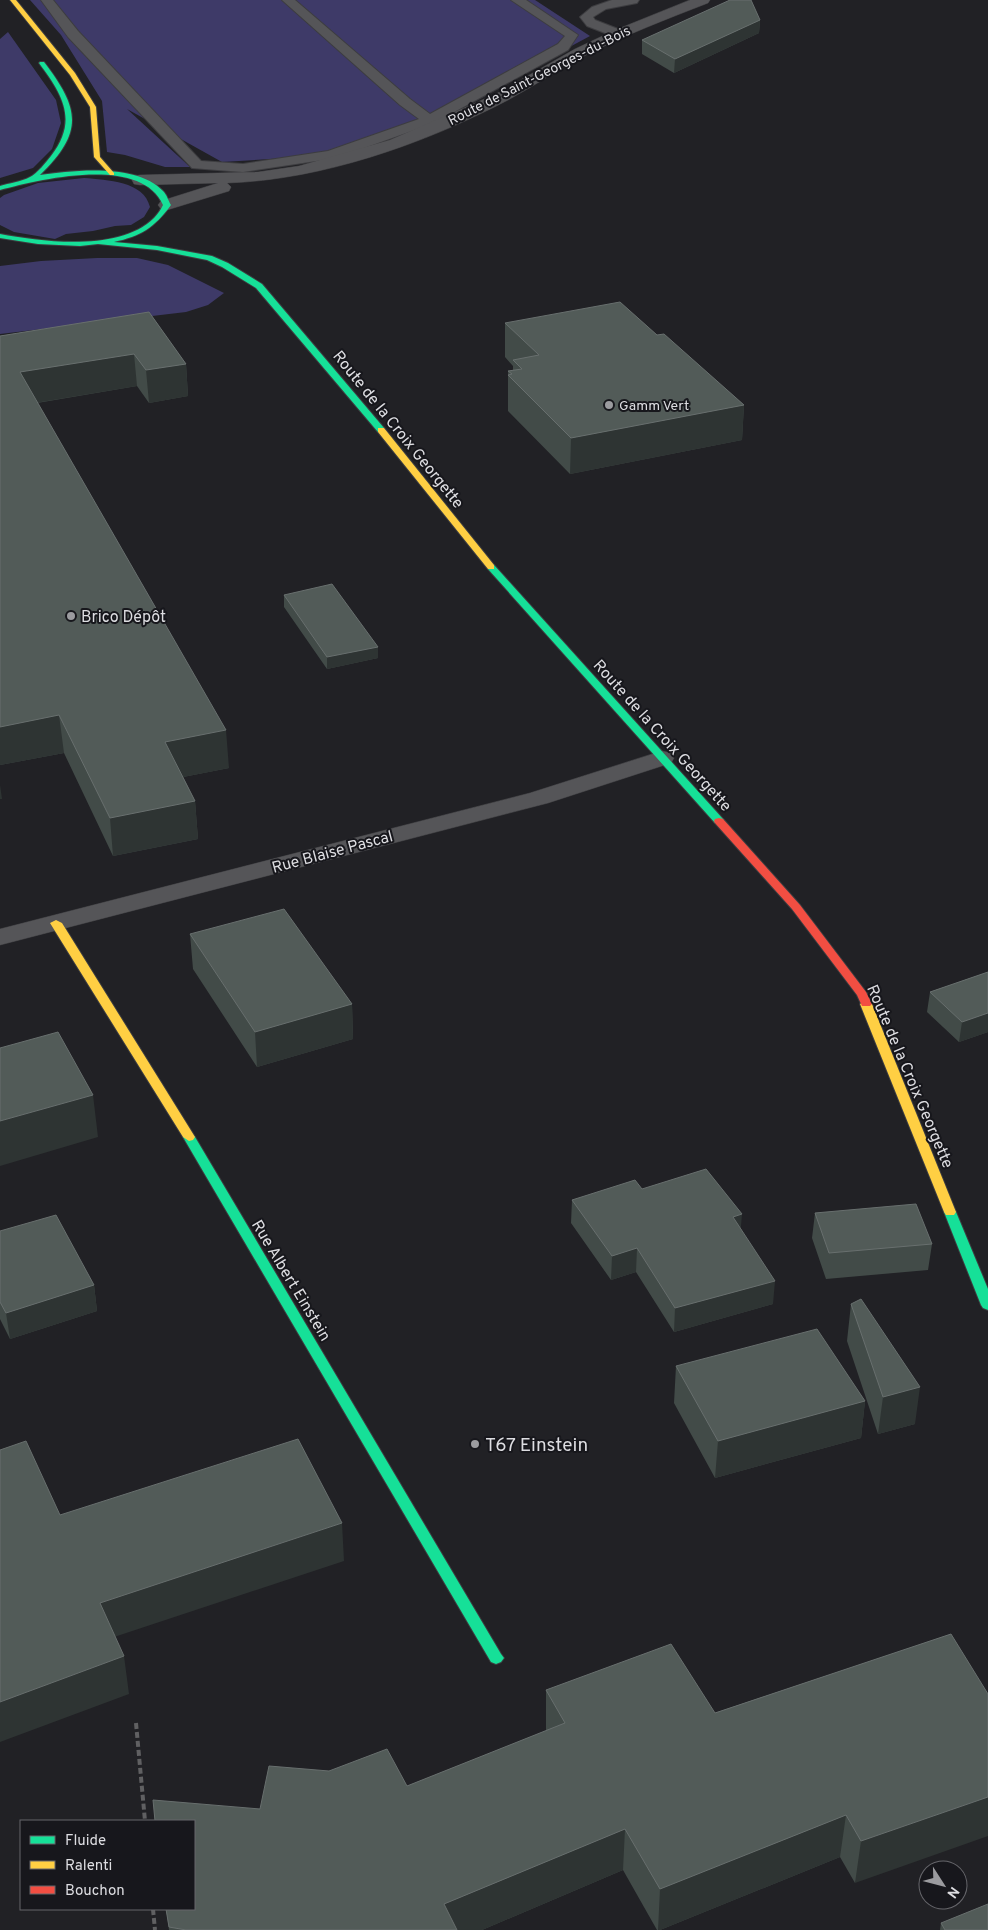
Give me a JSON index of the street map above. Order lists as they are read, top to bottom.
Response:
{
  "streets": {
    "street": [
      "Route de Saint-Georges-du-Bois",
      "Route de la Croix Georgette",
      "Rue Blaise Pascal",
      "Rue Albert Einstein"
    ]
  },
  "crossings": [
    ["Route de la Croix Georgette", "Rue Blaise Pascal"],
    ["Rue Blaise Pascal", "Rue Albert Einstein"]
  ],
  "places": ["Gamm Vert", "Brico Dépôt", "T67 Einstein"],
  "legend": ["Fluide", "Ralenti", "Bouchon"],
  "north": "bottom right"
}
